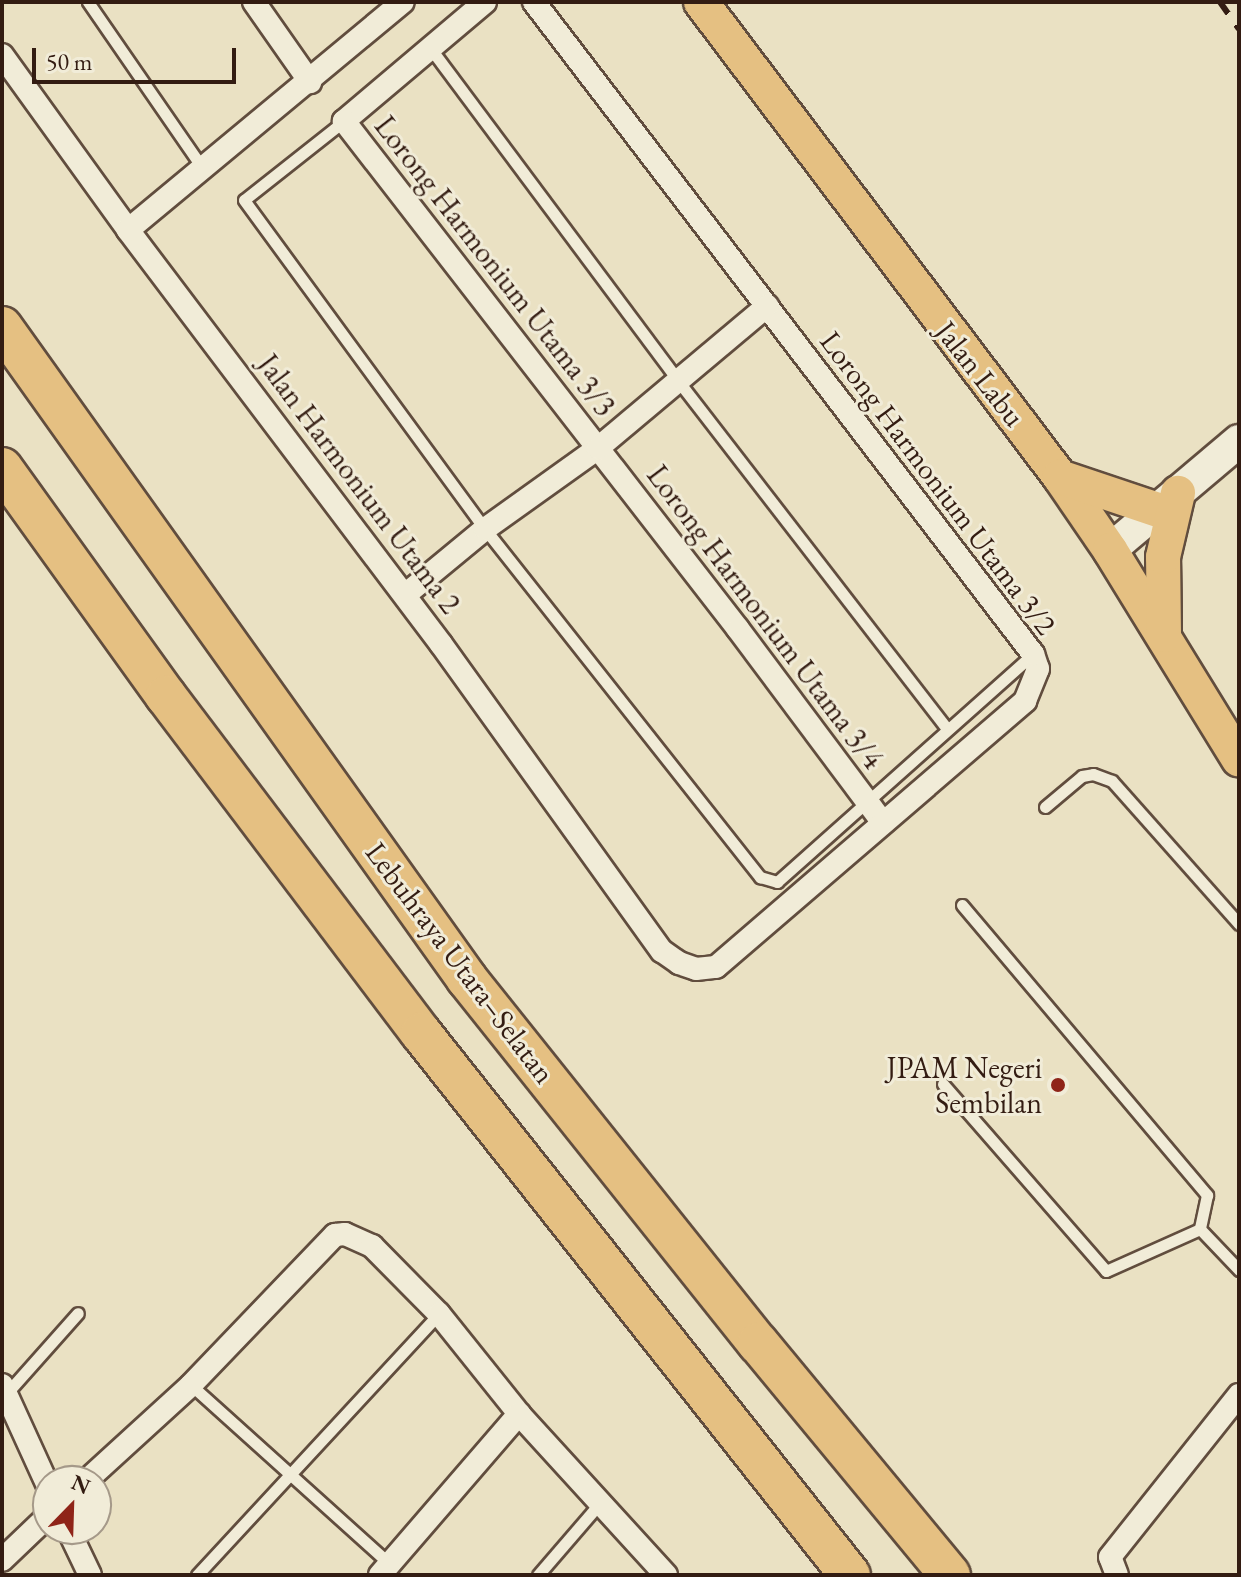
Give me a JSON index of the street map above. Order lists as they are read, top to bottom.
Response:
{
  "streets": {
    "highway": ["Lebuhraya Utara–Selatan"],
    "main road": ["Jalan Labu"],
    "street": [
      "Lorong Harmonium Utama 3/3",
      "Lorong Harmonium Utama 3/2",
      "Jalan Harmonium Utama 2",
      "Lorong Harmonium Utama 3/4"
    ]
  },
  "crossings": [
    ["Lorong Harmonium Utama 3/3", "Lorong Harmonium Utama 3/4"],
    ["Lorong Harmonium Utama 3/2", "Jalan Harmonium Utama 2"],
    ["Lorong Harmonium Utama 3/2", "Lorong Harmonium Utama 3/4"],
    ["Jalan Harmonium Utama 2", "Lorong Harmonium Utama 3/4"]
  ],
  "places": ["JPAM Negeri Sembilan"],
  "scale_bar": "50 m",
  "north": "top right"
}
